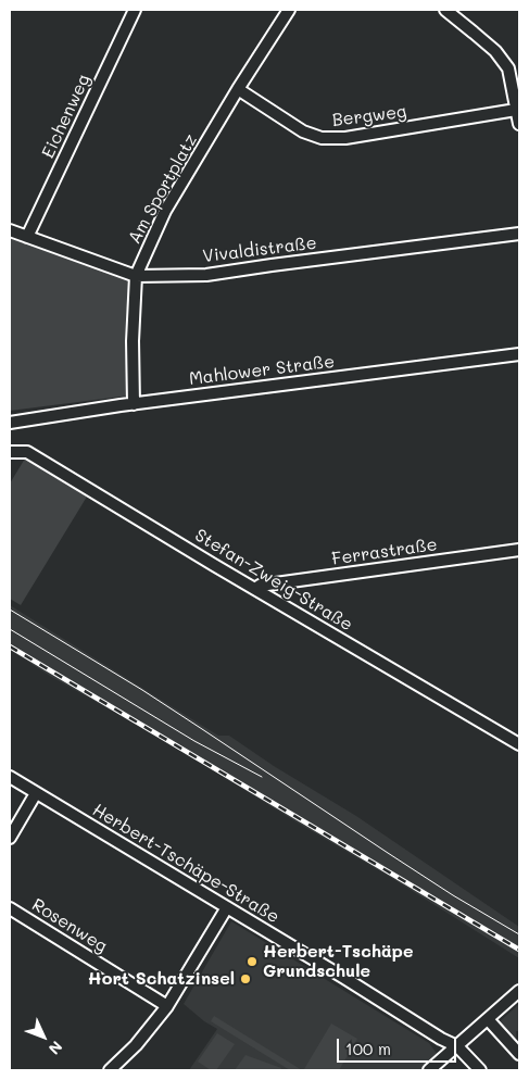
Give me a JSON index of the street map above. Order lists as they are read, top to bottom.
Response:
{
  "streets": {
    "street": [
      "Eichenweg",
      "Bergweg",
      "Am Sportplatz",
      "Vivaldistraße",
      "Mahlower Straße",
      "Ferrastraße",
      "Stefan-Zweig-Straße",
      "Herbert-Tschäpe-Straße",
      "Rosenweg"
    ]
  },
  "crossings": [
    ["Eichenweg", "Vivaldistraße"],
    ["Bergweg", "Am Sportplatz"],
    ["Am Sportplatz", "Vivaldistraße"],
    ["Am Sportplatz", "Mahlower Straße"],
    ["Ferrastraße", "Stefan-Zweig-Straße"]
  ],
  "places": ["Herbert-Tschäpe Grundschule", "Hort Schatzinsel"],
  "scale_bar": "100 m",
  "north": "bottom right"
}
